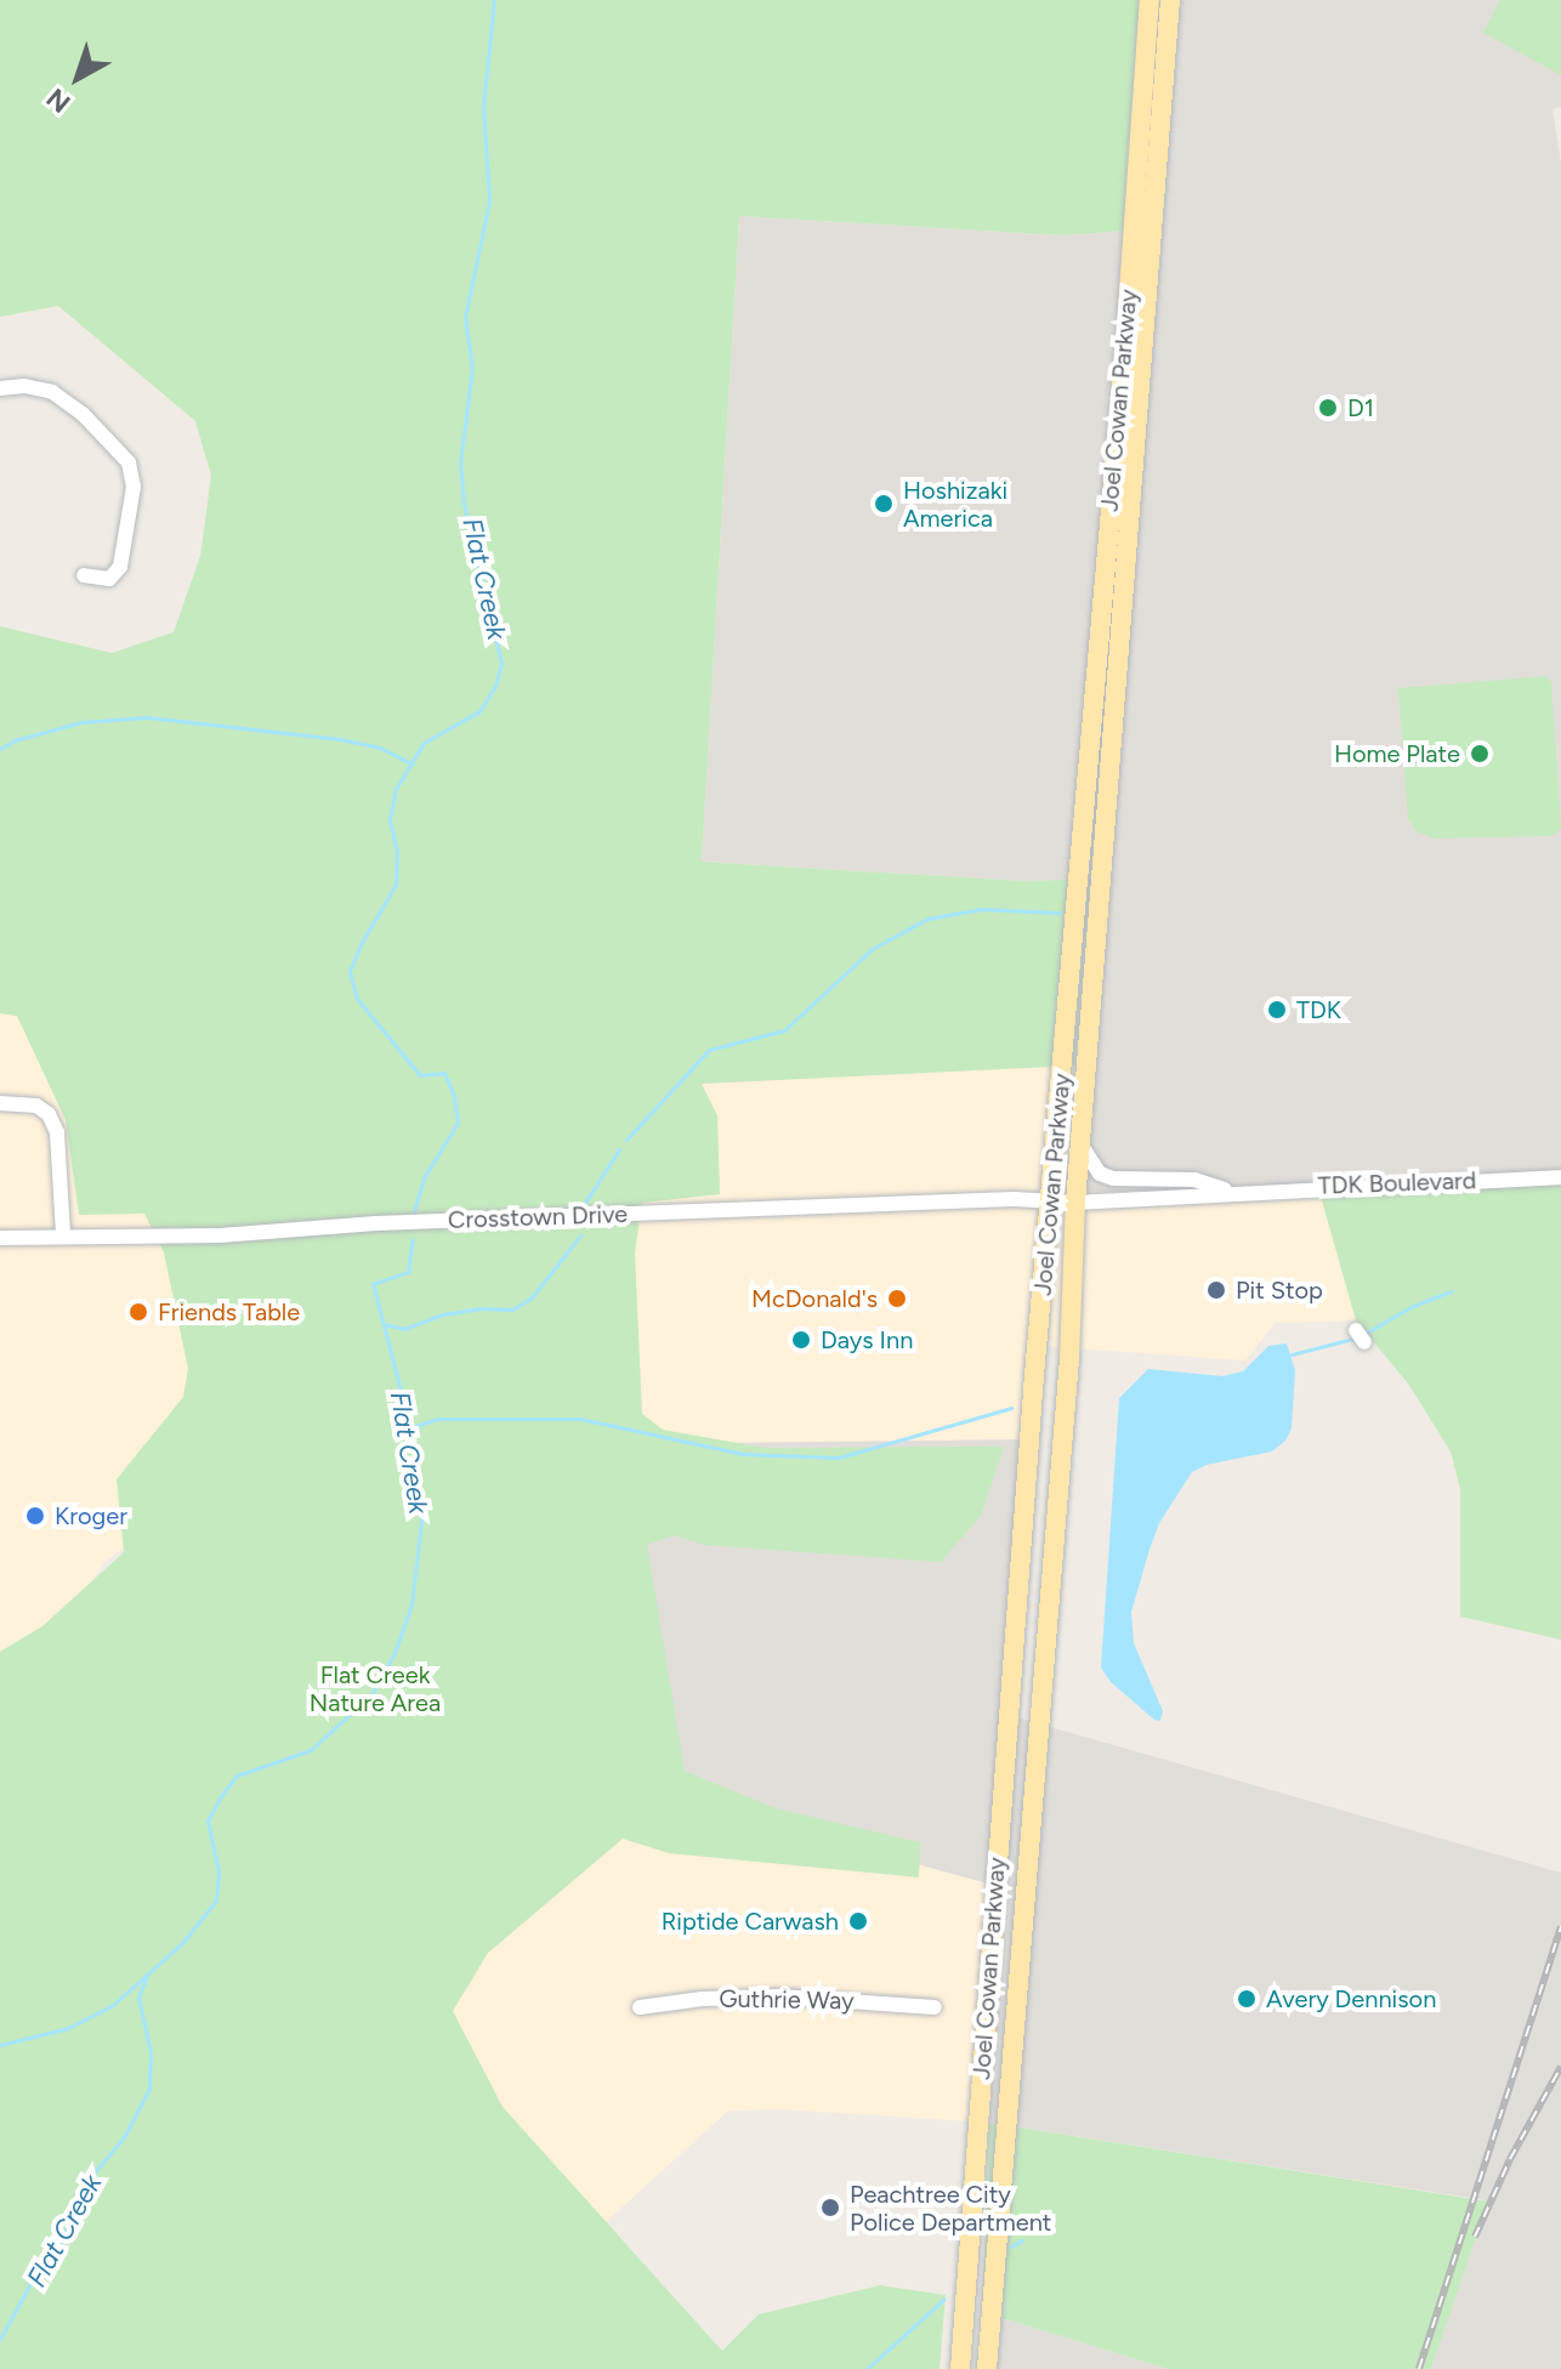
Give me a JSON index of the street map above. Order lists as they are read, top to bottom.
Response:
{
  "streets": {
    "main road": ["Joel Cowan Parkway"],
    "street": ["TDK Boulevard", "Crosstown Drive", "Guthrie Way"]
  },
  "crossings": [
    ["Joel Cowan Parkway", "TDK Boulevard"],
    ["Joel Cowan Parkway", "Crosstown Drive"],
    ["TDK Boulevard", "Crosstown Drive"]
  ],
  "water": ["Flat Creek"],
  "parks": ["Flat Creek Nature Area"],
  "places": [
    "D1",
    "Hoshizaki America",
    "Home Plate",
    "TDK",
    "Pit Stop",
    "McDonald's",
    "Friends Table",
    "Days Inn",
    "Kroger",
    "Riptide Carwash",
    "Avery Dennison",
    "Peachtree City Police Department"
  ],
  "north": "bottom left"
}
